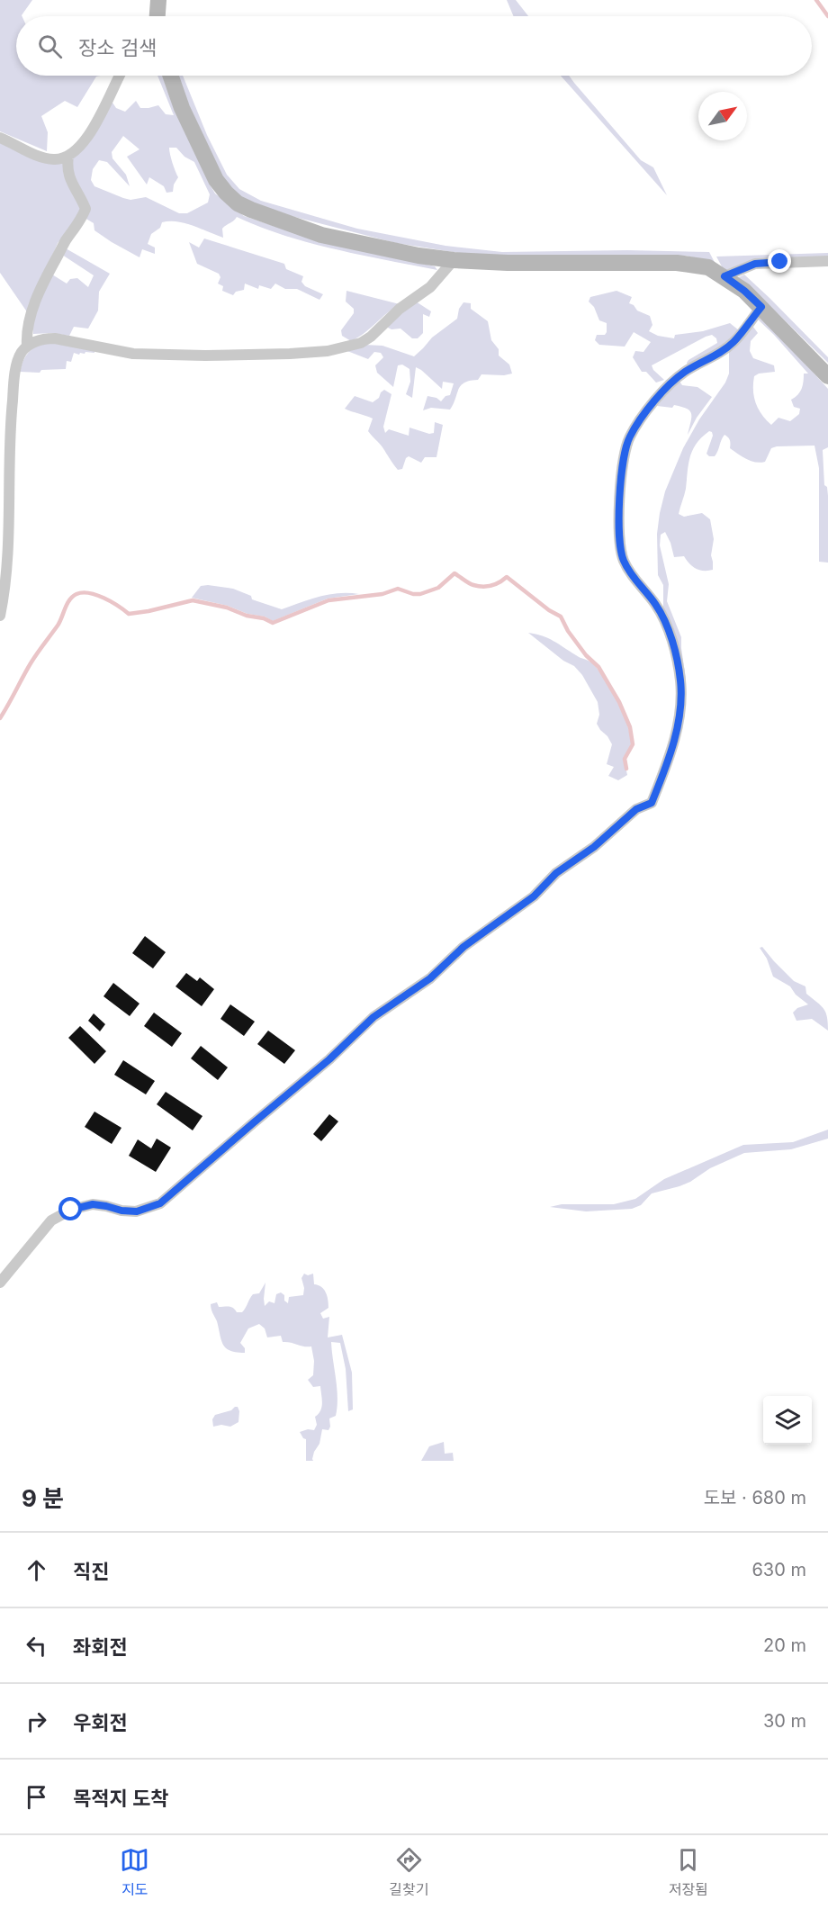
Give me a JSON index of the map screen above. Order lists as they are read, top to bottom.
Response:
{
  "north": "top right",
  "page": {
    "search": "장소 검색",
    "heading": ["9 분", "도보 · 680 m"],
    "list": [
      ["직진", "630 m"],
      ["좌회전", "20 m"],
      ["우회전", "30 m"],
      "목적지 도착"
    ],
    "nav": ["지도", "길찾기", "저장됨"]
  }
}
